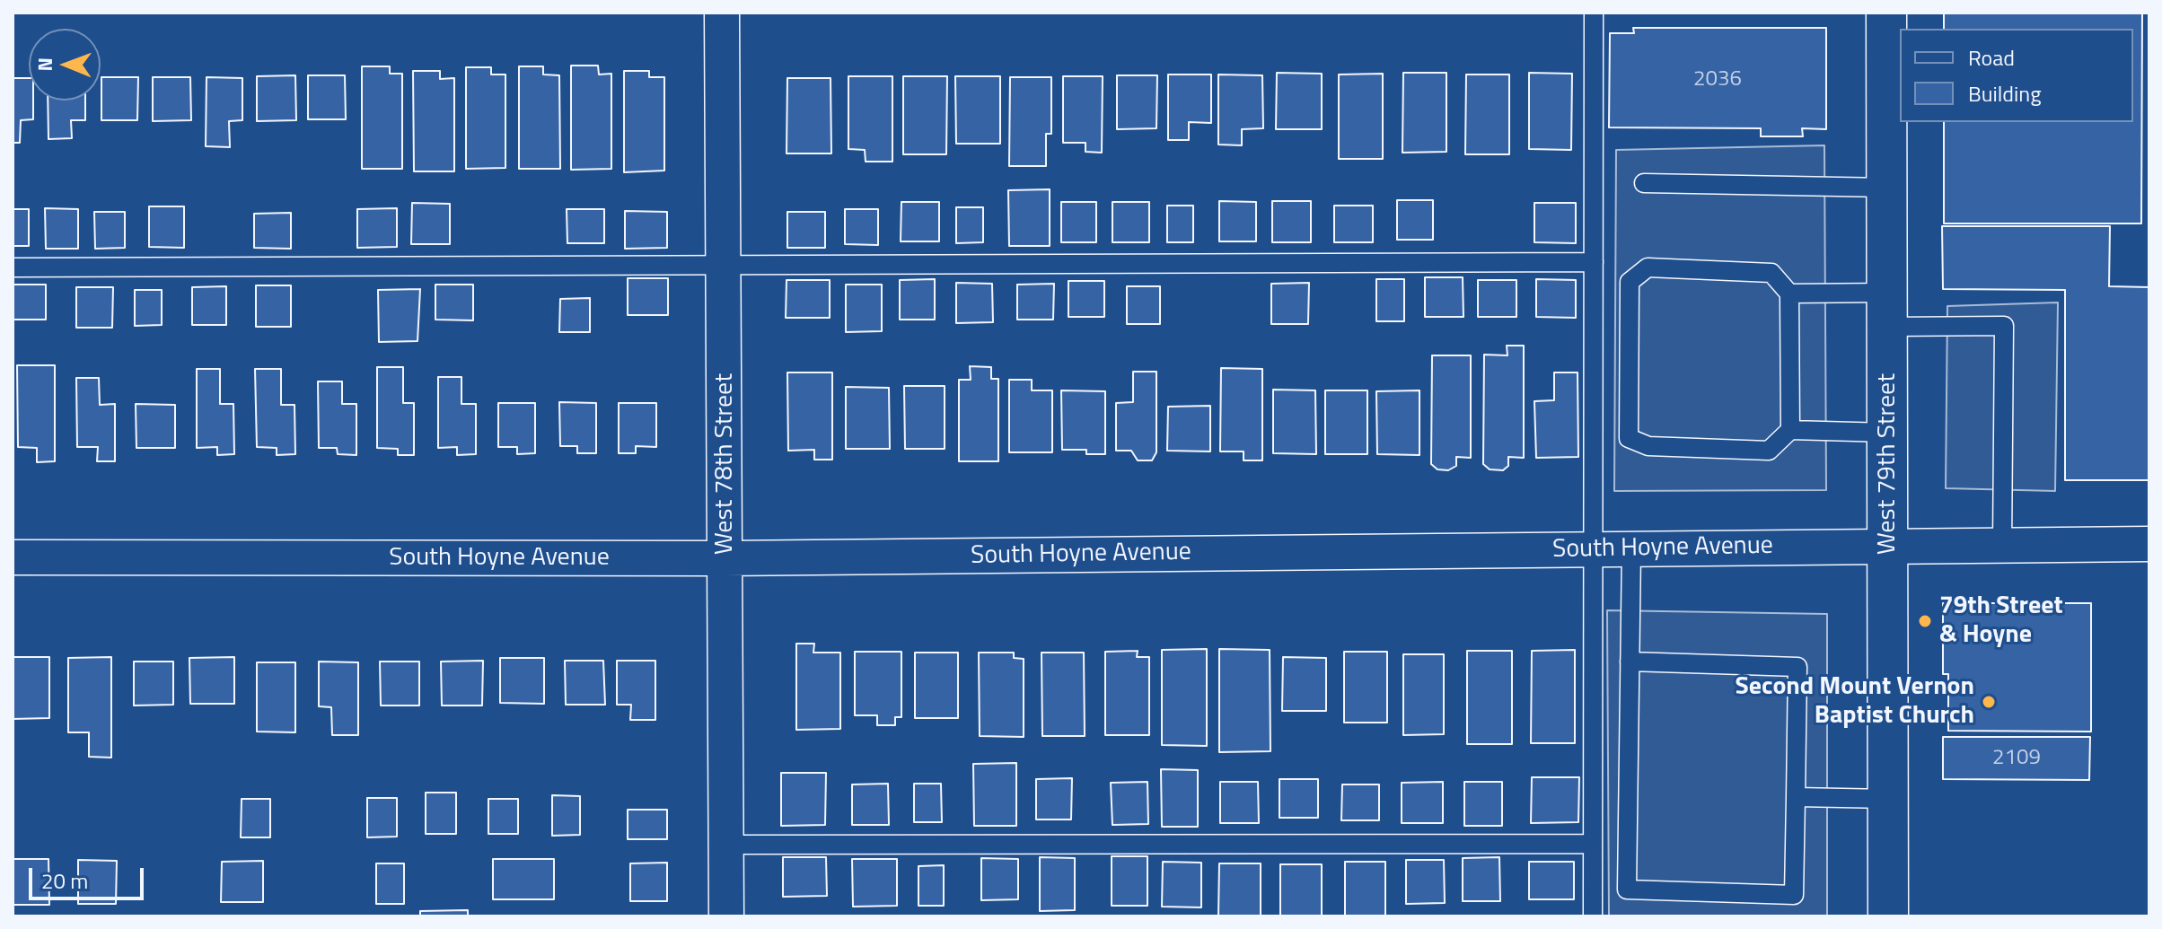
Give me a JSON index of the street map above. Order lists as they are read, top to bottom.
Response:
{
  "streets": {
    "main road": ["West 79th Street"],
    "street": ["West 78th Street", "South Hoyne Avenue"]
  },
  "crossings": [
    ["West 78th Street", "South Hoyne Avenue"],
    ["West 79th Street", "South Hoyne Avenue"]
  ],
  "places": ["79th Street & Hoyne", "Second Mount Vernon Baptist Church"],
  "house_numbers": ["2036", "2109"],
  "legend": ["Road", "Building"],
  "scale_bar": "20 m",
  "north": "left"
}
